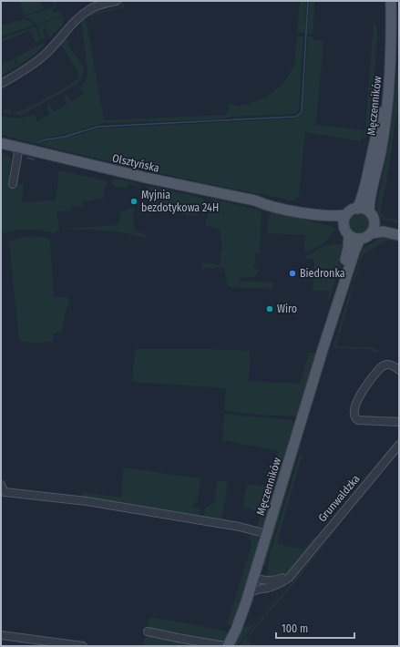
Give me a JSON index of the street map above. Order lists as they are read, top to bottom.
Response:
{
  "streets": {
    "main road": ["Męczenników", "Olsztyńska"],
    "street": ["Grunwaldzka"]
  },
  "crossings": [
    ["Męczenników", "Olsztyńska"],
    ["Męczenników", "Grunwaldzka"]
  ],
  "places": ["Myjnia bezdotykowa 24H", "Biedronka", "Wiro"],
  "scale_bar": "100 m"
}
